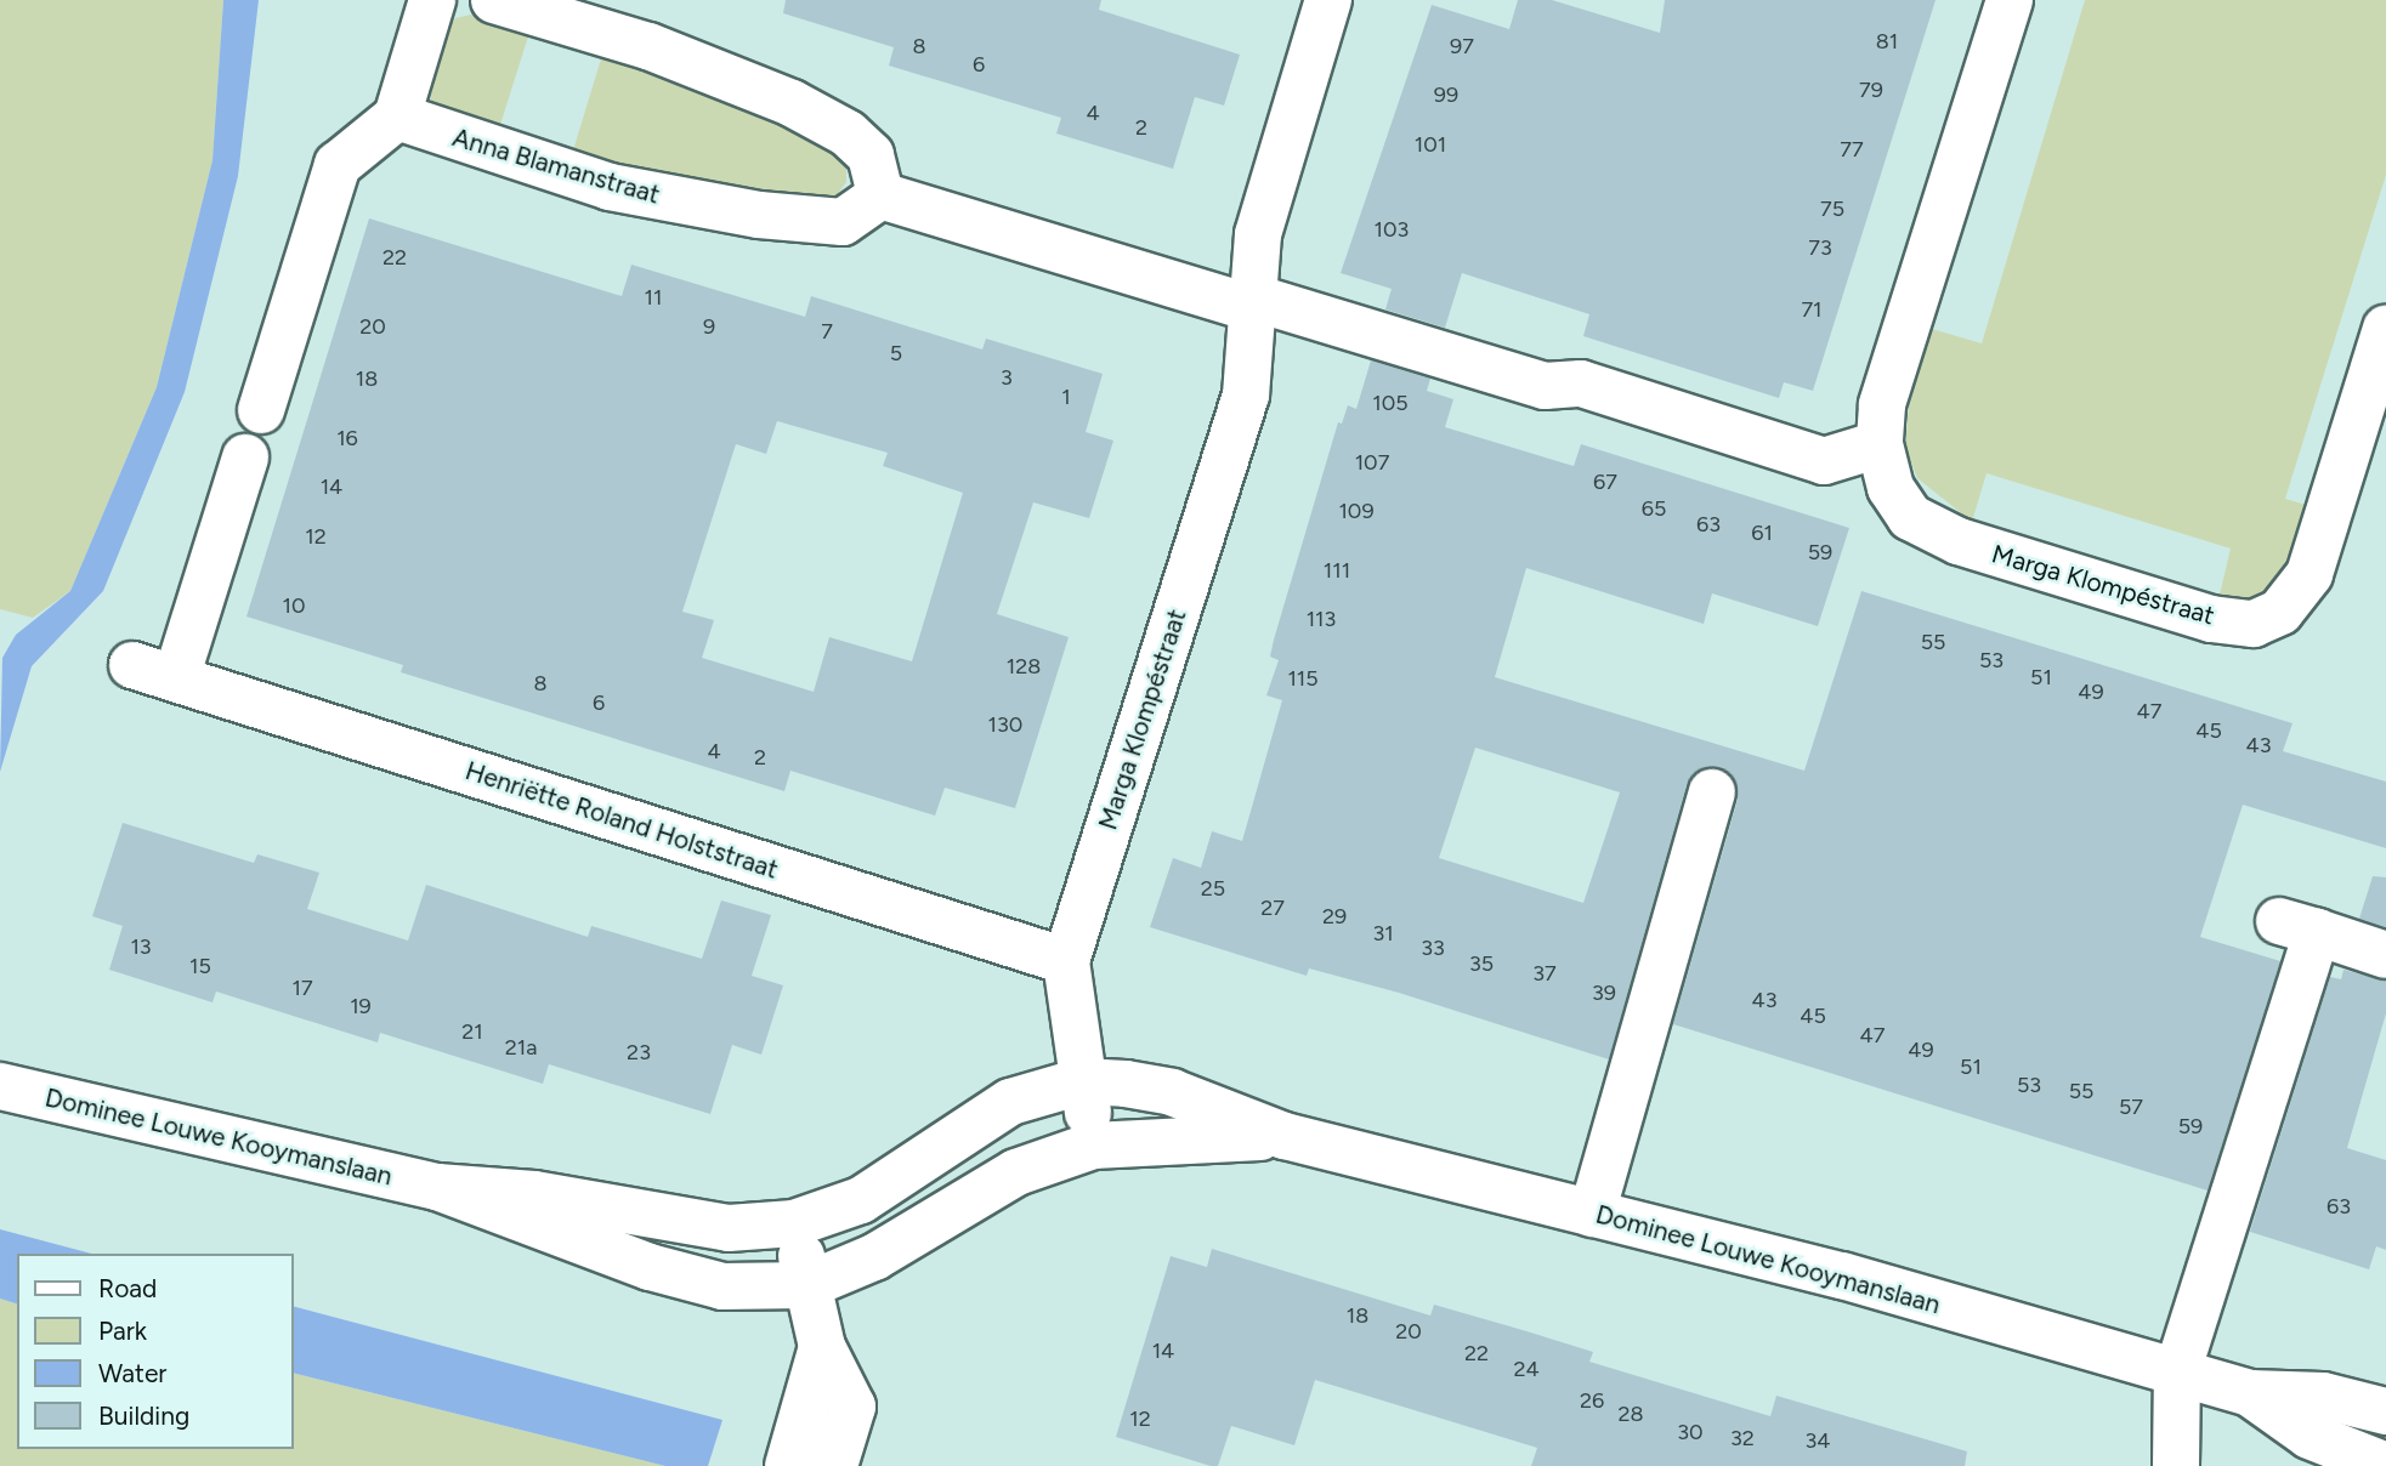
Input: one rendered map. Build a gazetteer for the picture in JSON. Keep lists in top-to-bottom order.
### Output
{
  "streets": {
    "street": [
      "Anna Blamanstraat",
      "Marga Klompéstraat",
      "Henriëtte Roland Holststraat",
      "Dominee Louwe Kooymanslaan"
    ]
  },
  "crossings": [
    ["Marga Klompéstraat", "Henriëtte Roland Holststraat"],
    ["Marga Klompéstraat", "Dominee Louwe Kooymanslaan"]
  ],
  "house_numbers": [
    "81",
    "8",
    "97",
    "6",
    "79",
    "99",
    "4",
    "2",
    "101",
    "77",
    "75",
    "103",
    "73",
    "22",
    "11",
    "71",
    "20",
    "9",
    "7",
    "5",
    "3",
    "18",
    "1",
    "105",
    "16",
    "107",
    "67",
    "14",
    "65",
    "109",
    "63",
    "61",
    "12",
    "59",
    "111",
    "10",
    "113",
    "55",
    "53",
    "128",
    "51",
    "115",
    "8",
    "49",
    "6",
    "47",
    "130",
    "45",
    "43",
    "4",
    "2",
    "25",
    "27",
    "29",
    "31",
    "13",
    "33",
    "35",
    "15",
    "37",
    "17",
    "39",
    "43",
    "19",
    "45",
    "21",
    "47",
    "21a",
    "49",
    "23",
    "51",
    "53",
    "55",
    "57",
    "59",
    "63",
    "18",
    "20",
    "14",
    "22",
    "24",
    "26",
    "28",
    "12",
    "30",
    "32",
    "34"
  ],
  "legend": [
    "Road",
    "Park",
    "Water",
    "Building"
  ]
}
